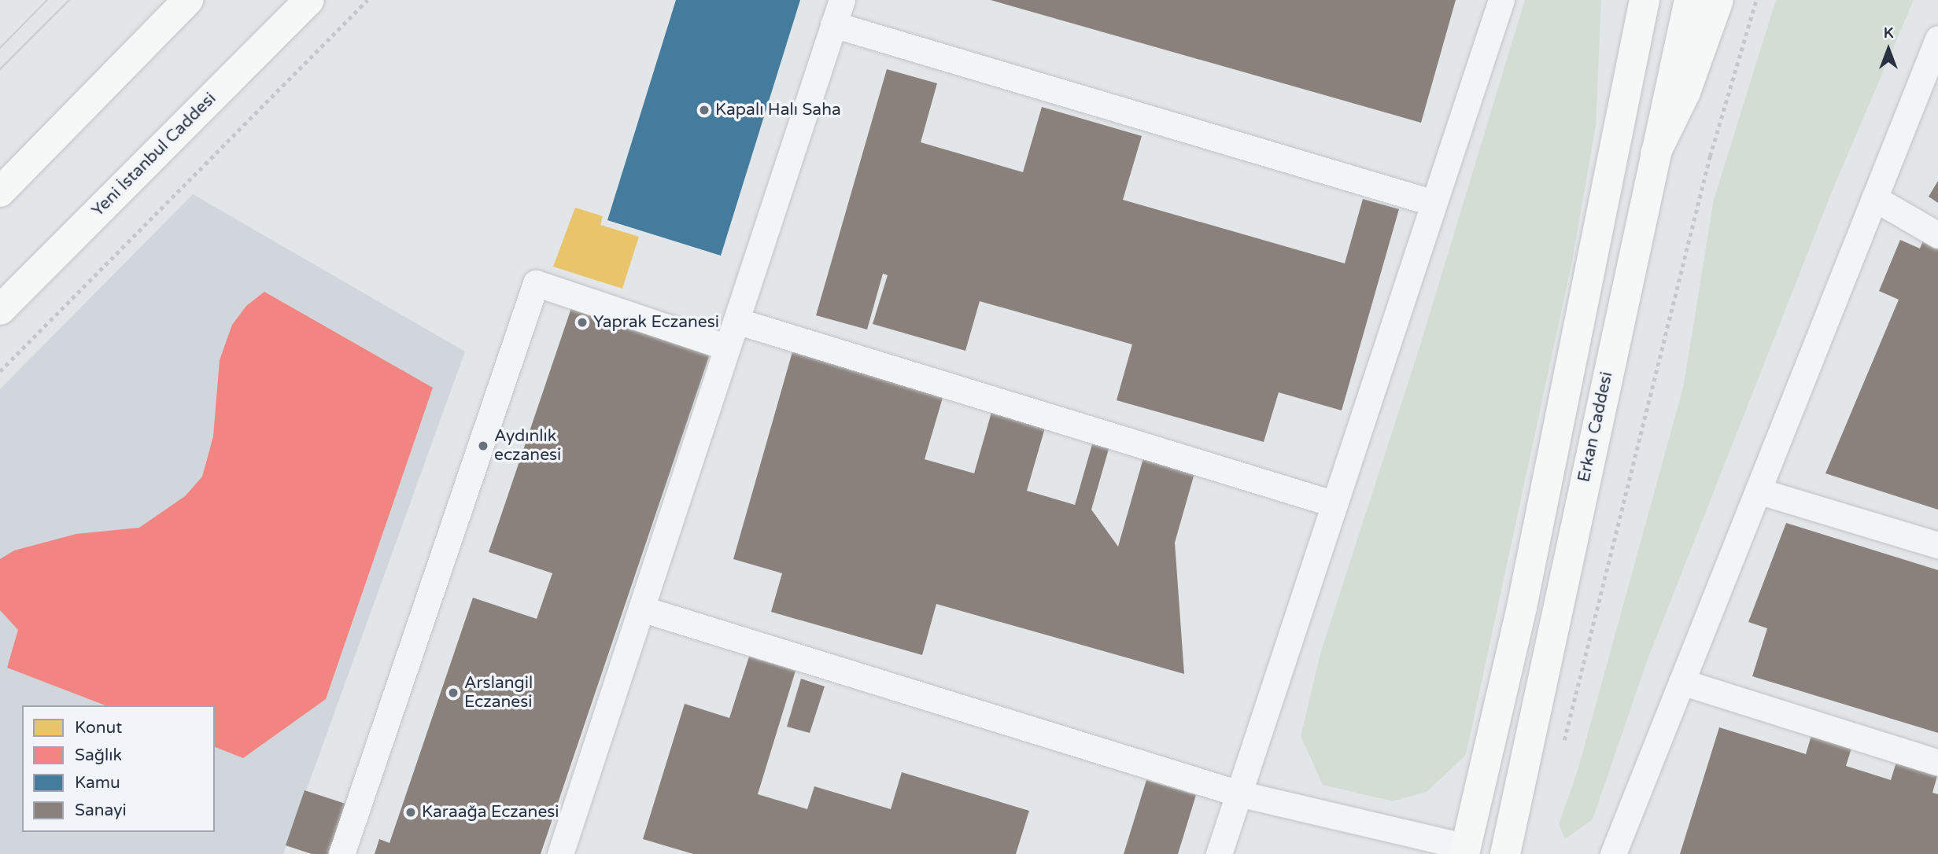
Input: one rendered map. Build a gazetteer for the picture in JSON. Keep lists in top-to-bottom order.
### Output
{
  "streets": {
    "main road": ["Yeni İstanbul Caddesi", "Erkan Caddesi"]
  },
  "places": [
    "Kapalı Halı Saha",
    "Yaprak Eczanesi",
    "Aydınlık eczanesi",
    "Arslangil Eczanesi",
    "Karaağa Eczanesi"
  ],
  "legend": [
    "Konut",
    "Sağlık",
    "Kamu",
    "Sanayi"
  ],
  "north": "top"
}
